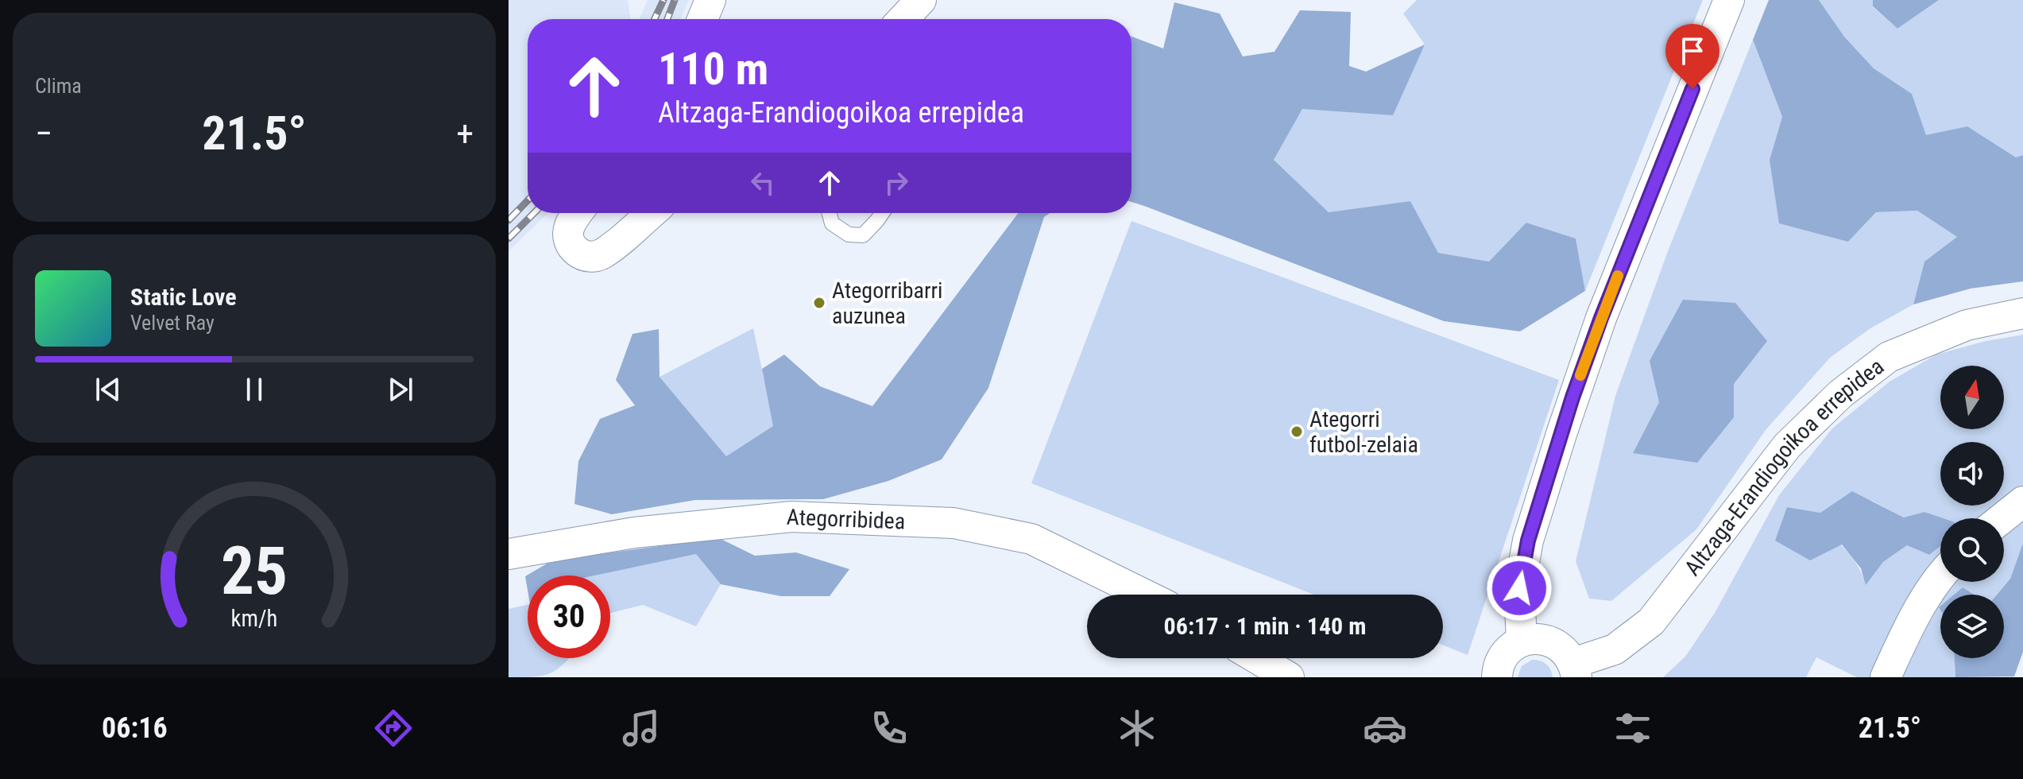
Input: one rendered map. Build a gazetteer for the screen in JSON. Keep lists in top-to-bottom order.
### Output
{
  "streets": {
    "street": ["Altzaga-Erandiogoikoa errepidea", "Ategorribidea"]
  },
  "places": ["Ategorribarri auzunea", "Ategorri futbol-zelaia"],
  "north": "top",
  "page": {
    "tile": "Clima",
    "turn": ["110 m", "Altzaga-Erandiogoikoa errepidea"],
    "heat": ["−", "21.5°", "+"],
    "song": ["Static Love", "Velvet Ray"],
    "limit": "30",
    "trip": "06:17 · 1 min · 140 m",
    "tabs": ["06:16", "21.5°"],
    "gauge": ["25", "km/h"]
  }
}
